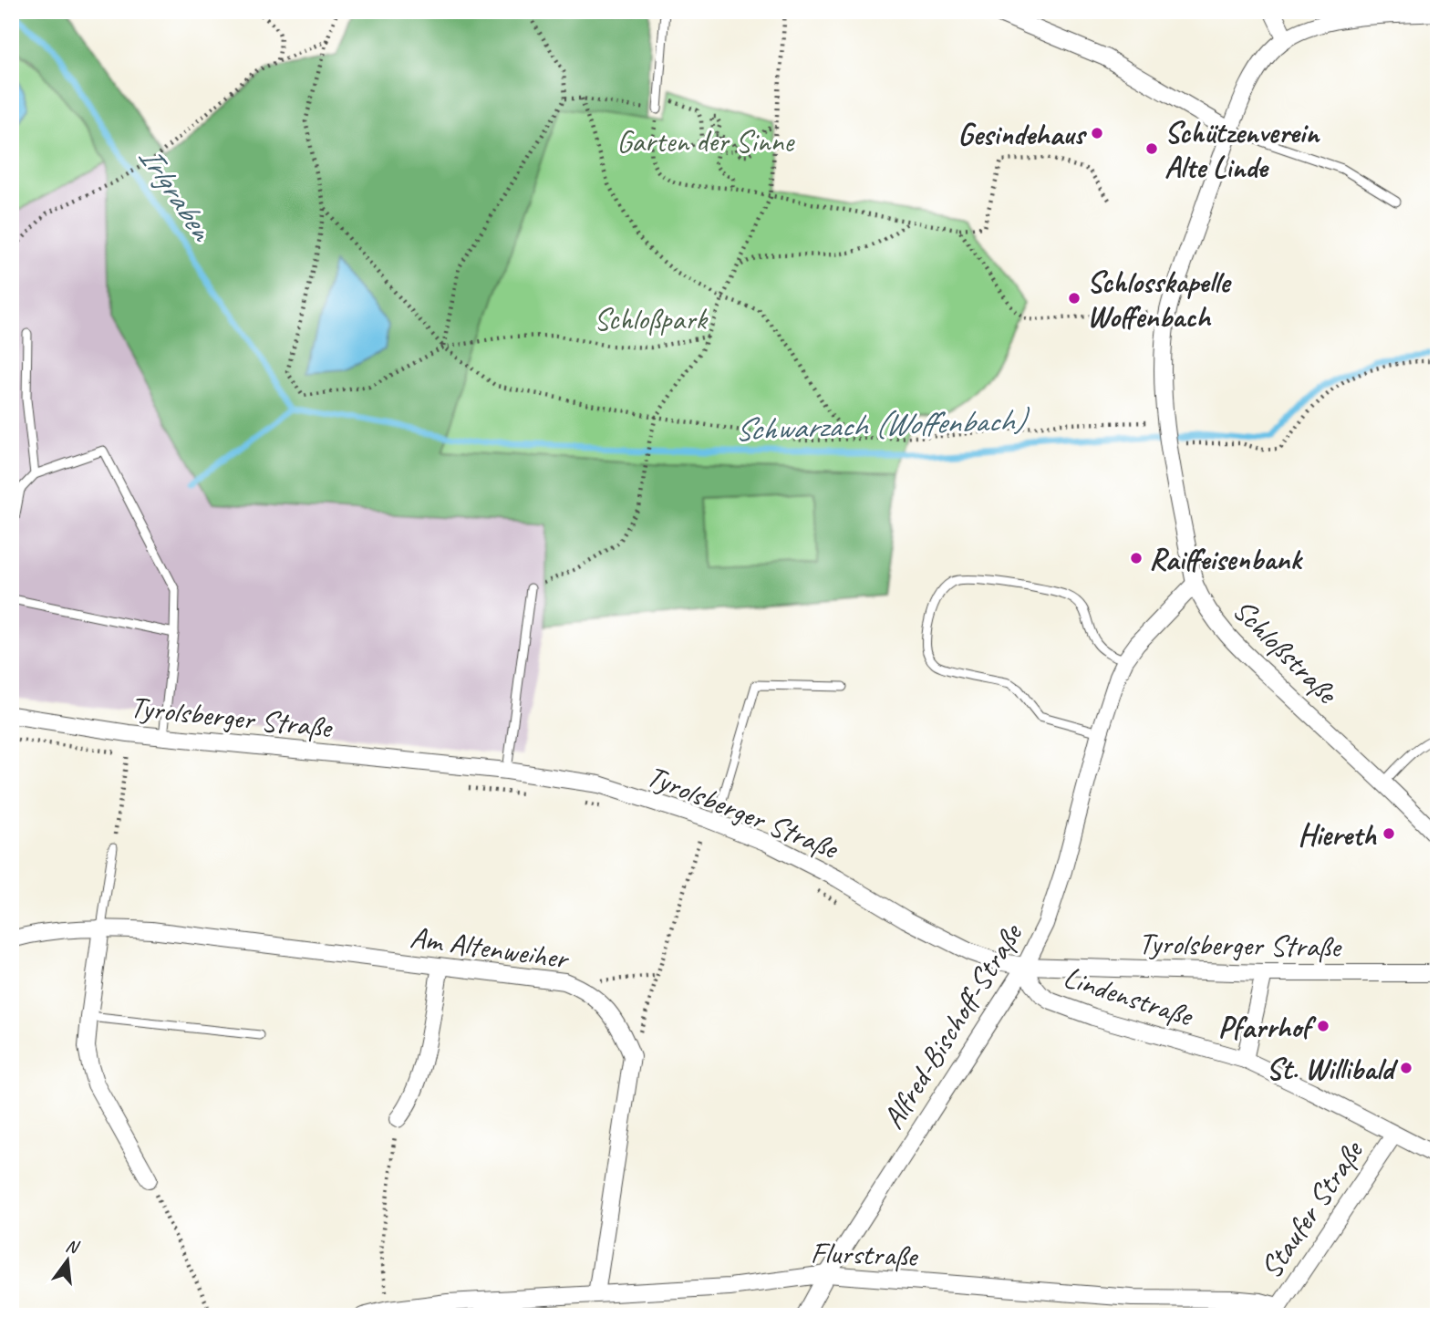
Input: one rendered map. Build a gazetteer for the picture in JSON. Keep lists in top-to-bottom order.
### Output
{
  "streets": {
    "street": [
      "Schloßstraße",
      "Tyrolsberger Straße",
      "Am Altenweiher",
      "Lindenstraße",
      "Alfred-Bischoff-Straße",
      "Staufer Straße",
      "Flurstraße"
    ]
  },
  "crossings": [
    ["Schloßstraße", "Alfred-Bischoff-Straße"],
    ["Tyrolsberger Straße", "Lindenstraße"],
    ["Tyrolsberger Straße", "Alfred-Bischoff-Straße"],
    ["Lindenstraße", "Alfred-Bischoff-Straße"],
    ["Lindenstraße", "Staufer Straße"],
    ["Alfred-Bischoff-Straße", "Flurstraße"],
    ["Staufer Straße", "Flurstraße"]
  ],
  "water": ["Irlgraben", "Schwarzach (Woffenbach)"],
  "parks": ["Garten der Sinne", "Schloßpark"],
  "places": [
    "Gesindehaus",
    "Schützenverein Alte Linde",
    "Schlosskapelle Woffenbach",
    "Raiffeisenbank",
    "Hiereth",
    "Pfarrhof",
    "St. Willibald"
  ],
  "north": "top"
}
